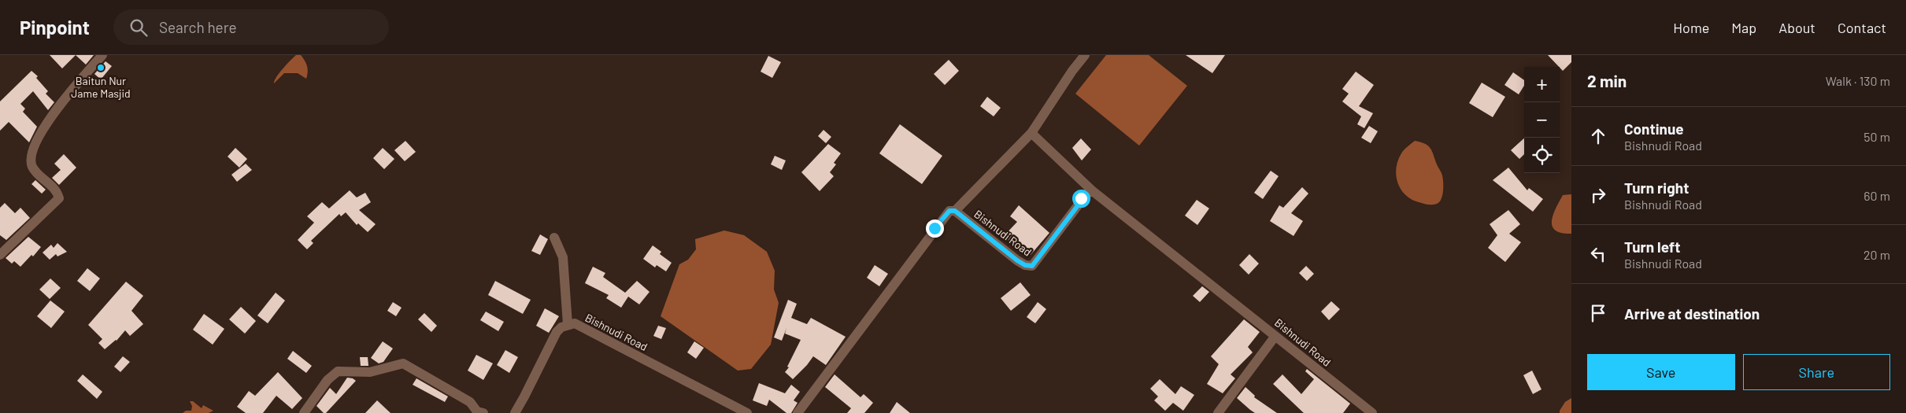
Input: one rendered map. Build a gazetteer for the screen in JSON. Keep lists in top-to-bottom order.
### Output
{
  "streets": {
    "street": ["Bishnudi Road"]
  },
  "places": ["Baitun Nur Jame Masjid"],
  "page": {
    "header": "Pinpoint",
    "search": "Search here",
    "nav": [
      "Home",
      "Map",
      "About",
      "Contact"
    ],
    "heading": ["2 min", "Walk · 130 m"],
    "map_buttons": ["+", "−"],
    "list": [
      ["Continue", "Bishnudi Road", "50 m"],
      ["Turn right", "Bishnudi Road", "60 m"],
      ["Turn left", "Bishnudi Road", "20 m"],
      "Arrive at destination"
    ],
    "buttons": ["Save", "Share"]
  }
}
